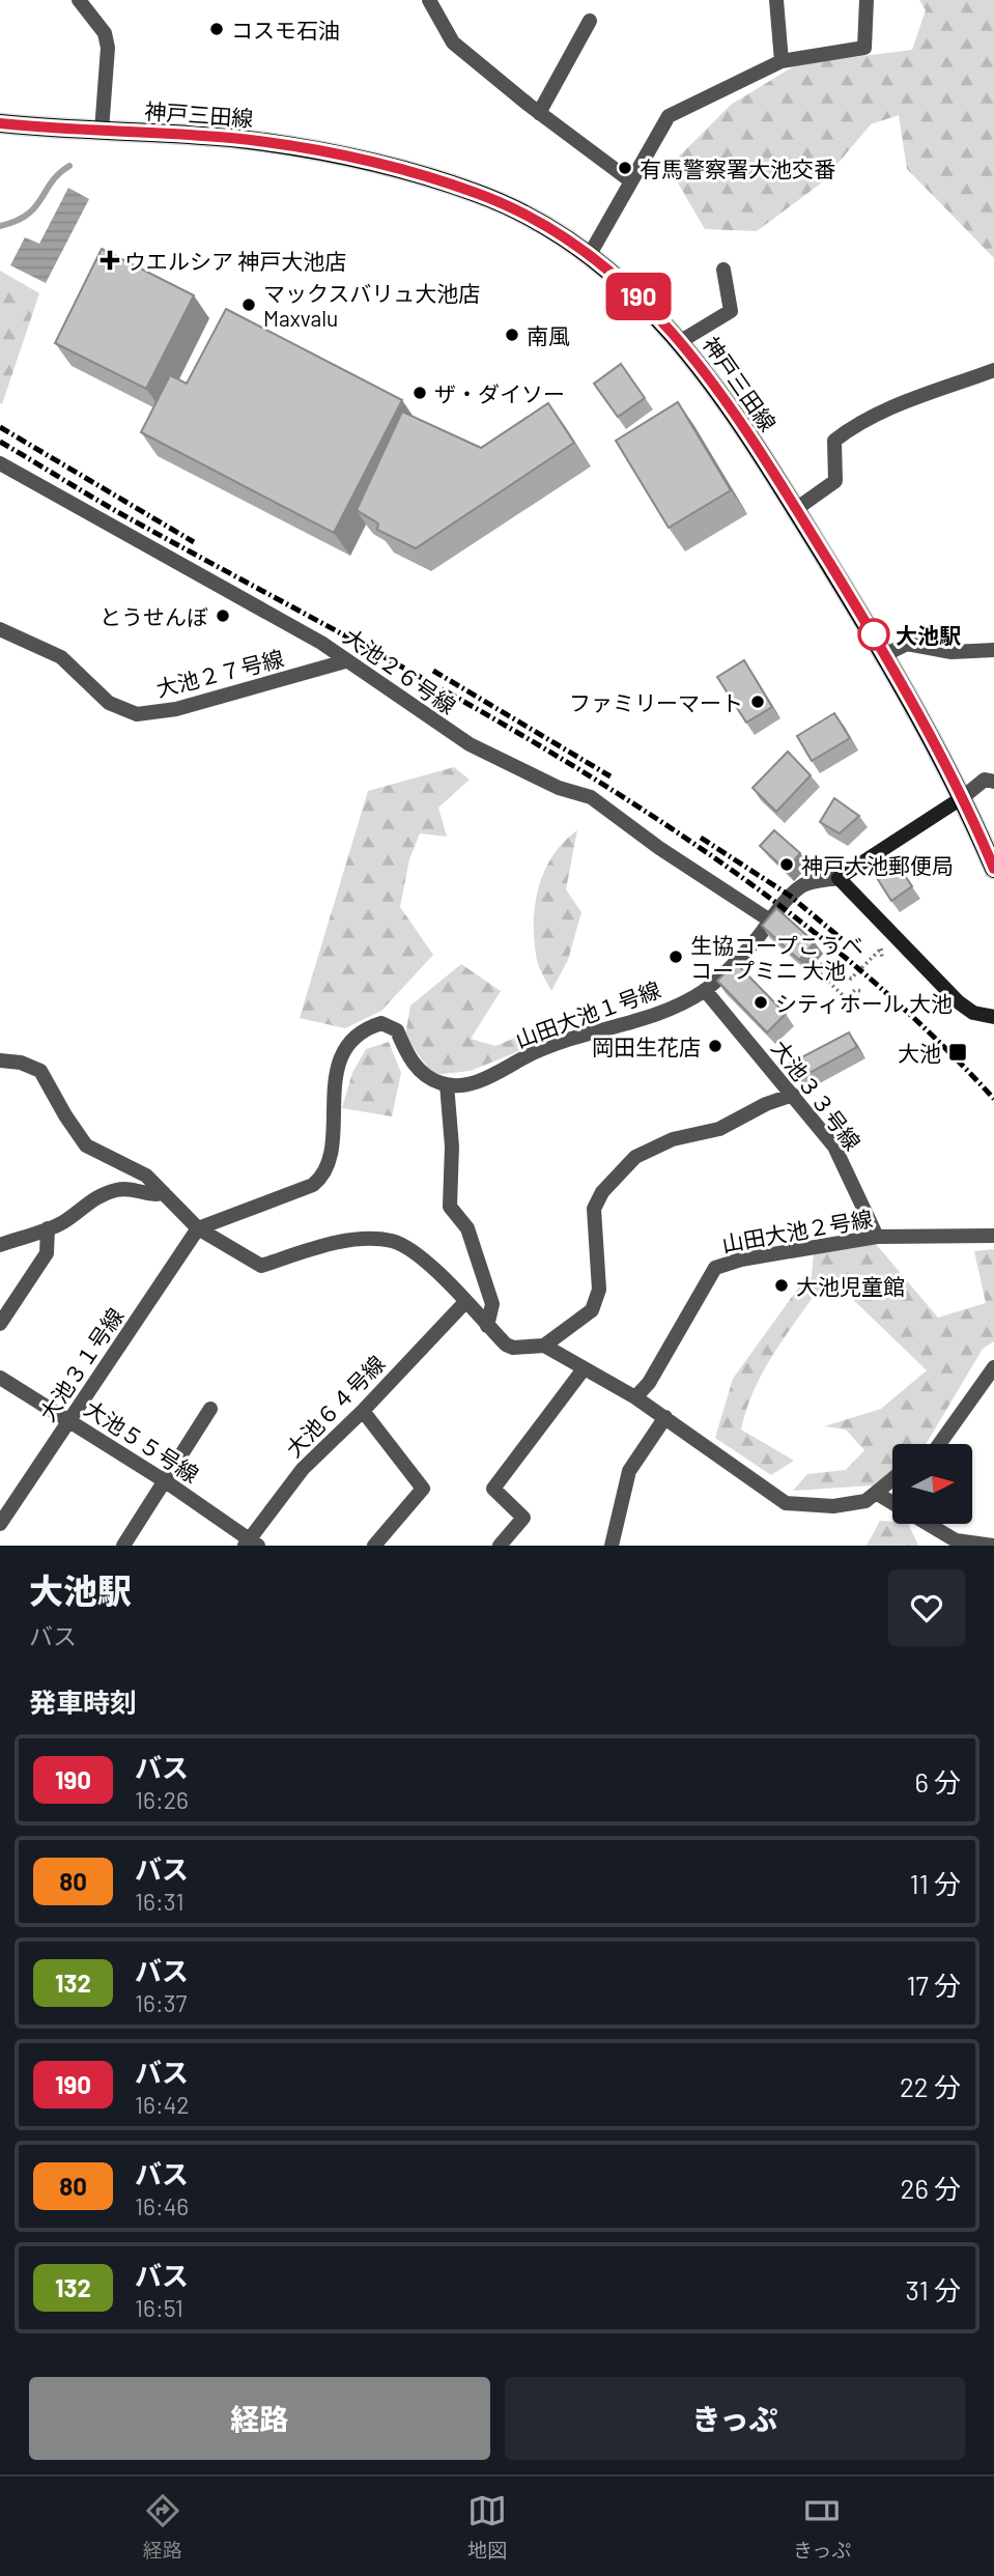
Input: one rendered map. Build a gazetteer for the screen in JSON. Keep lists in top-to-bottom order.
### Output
{
  "streets": {
    "main road": ["神戸三田線"],
    "street": [
      "大池２６号線",
      "大池２７号線",
      "山田大池１号線",
      "大池３３号線",
      "山田大池２号線",
      "大池３１号線",
      "大池６４号線",
      "大池５５号線"
    ]
  },
  "crossings": [
    ["神戸三田線", "山田大池１号線"],
    ["大池２６号線", "大池２７号線"],
    ["大池２６号線", "山田大池１号線"],
    ["山田大池１号線", "大池３３号線"],
    ["大池３３号線", "山田大池２号線"],
    ["大池３１号線", "大池５５号線"],
    ["大池６４号線", "大池５５号線"]
  ],
  "places": {
    "other": [
      "コスモ石油",
      "有馬警察署大池交番",
      "マックスバリュ大池店 Maxvalu",
      "南風",
      "ザ・ダイソー",
      "とうせんぼ",
      "大池駅",
      "ファミリーマート",
      "神戸大池郵便局",
      "生協コープこうべ コープミニ 大池",
      "シティホール 大池",
      "岡田生花店",
      "大池児童館"
    ],
    "health": ["ウエルシア 神戸大池店"],
    "transit": ["大池"]
  },
  "lines": ["bus line 190"],
  "north": "right",
  "page": {
    "on_map": "190",
    "heading": [
      ["大池駅", "バス"],
      "発車時刻"
    ],
    "list": [
      {
        "mark": "190",
        "name": "バス",
        "note": "16:26",
        "value": "6 分"
      },
      {
        "mark": "80",
        "name": "バス",
        "note": "16:31",
        "value": "11 分"
      },
      {
        "mark": "132",
        "name": "バス",
        "note": "16:37",
        "value": "17 分"
      },
      {
        "mark": "190",
        "name": "バス",
        "note": "16:42",
        "value": "22 分"
      },
      {
        "mark": "80",
        "name": "バス",
        "note": "16:46",
        "value": "26 分"
      },
      {
        "mark": "132",
        "name": "バス",
        "note": "16:51",
        "value": "31 分"
      }
    ],
    "buttons": ["経路", "きっぷ"],
    "tabs": ["経路", "地図", "きっぷ"]
  }
}
